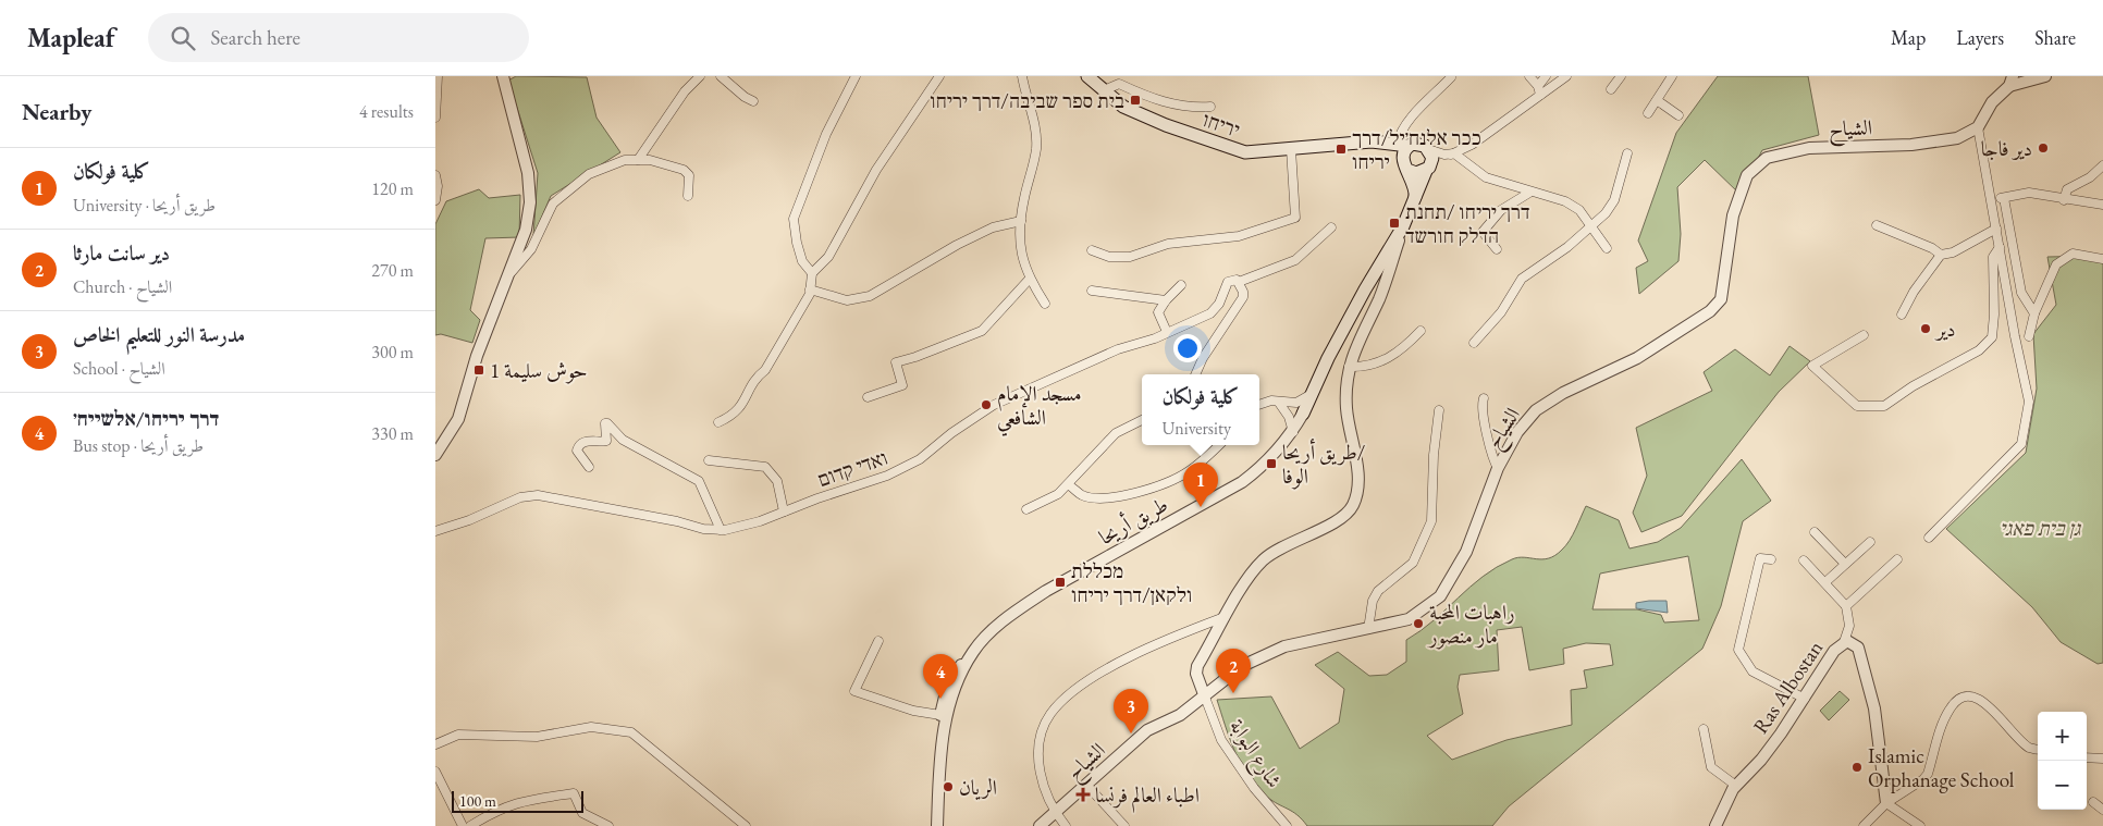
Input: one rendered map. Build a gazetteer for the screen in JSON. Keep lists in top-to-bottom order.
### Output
{
  "streets": {
    "main road": ["יריחו", "طريق أريحا"],
    "street": [
      "الشياح",
      "ואדי קדום",
      "Ras Albostan",
      "شارع البوابة"
    ]
  },
  "crossings": [
    ["الشياح", "شارع البوابة"]
  ],
  "parks": ["גן בית פאגי"],
  "places": {
    "transit": [
      "בית ספר שביבה/דרך יריחו",
      "ככר אלנח׳יל/דרך יריחו",
      "דרך יריחו /תחנת הדלק חורשד",
      "حوش سليمة 1",
      "طريق أريحا/ الوفا",
      "מכללת ולקאן/דרך יריחו"
    ],
    "other": [
      "دير فاجا",
      "دير",
      "مسجد الإمام الشافعي",
      "راهبات المحبة مار منصور",
      "Islamic Orphanage School",
      "الريان"
    ],
    "health": ["اطباء العالم فرنسا"]
  },
  "scale_bar": "100 m",
  "page": {
    "header": "Mapleaf",
    "search": "Search here",
    "nav": ["Map", "Layers", "Share"],
    "heading": ["Nearby", "4 results"],
    "list": [
      {
        "mark": "1",
        "name": "كلية فولكان",
        "note": "University · طريق أريحا",
        "value": "120 m"
      },
      {
        "mark": "2",
        "name": "دير سانت مارثا",
        "note": "Church · الشياح",
        "value": "270 m"
      },
      {
        "mark": "3",
        "name": "مدرسة النور للتعليم الخاص",
        "note": "School · الشياح",
        "value": "300 m"
      },
      {
        "mark": "4",
        "name": "דרך יריחו/אלשייח׳",
        "note": "Bus stop · طريق أريحا",
        "value": "330 m"
      }
    ],
    "popup": ["كلية فولكان", "University"],
    "pins": [
      "1",
      "2",
      "4",
      "3"
    ],
    "map_buttons": ["+", "−"],
    "scale": "100 m"
  }
}
